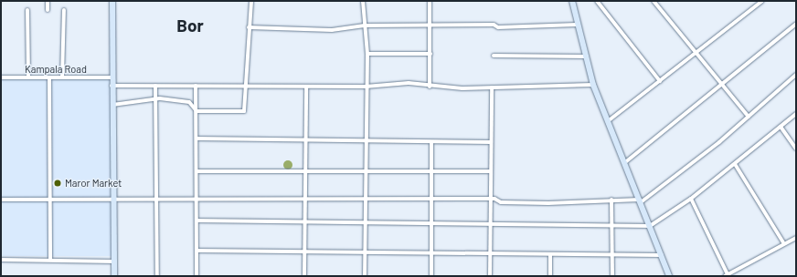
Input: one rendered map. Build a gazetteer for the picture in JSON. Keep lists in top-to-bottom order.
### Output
{
  "streets": {
    "street": ["Kampala Road"]
  },
  "districts": ["Bor"],
  "places": ["Maror Market"]
}
